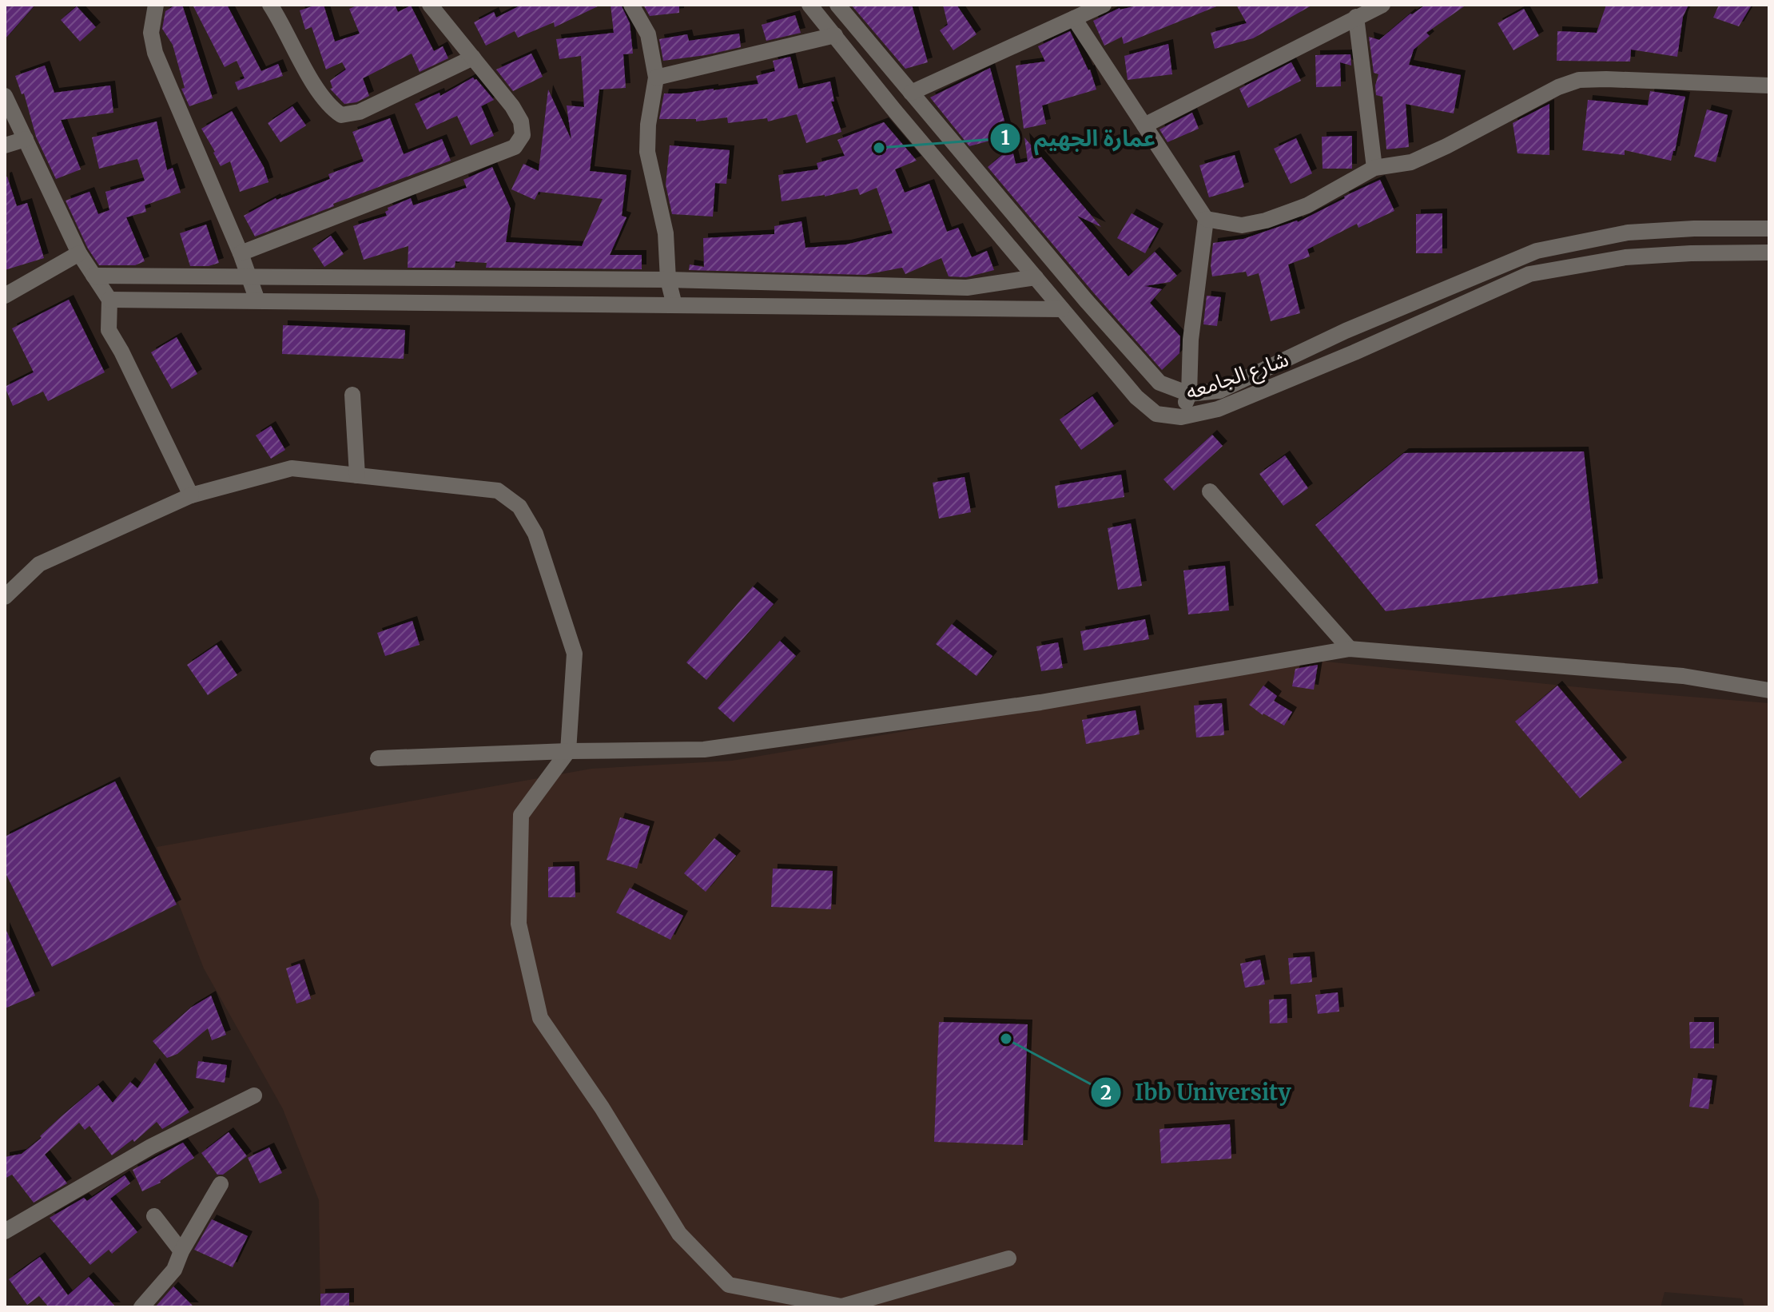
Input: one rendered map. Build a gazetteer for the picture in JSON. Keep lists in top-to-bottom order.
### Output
{
  "streets": {
    "street": ["شارع الجامعه"]
  },
  "places": ["عمارة الجهيم", "Ibb University"]
}
